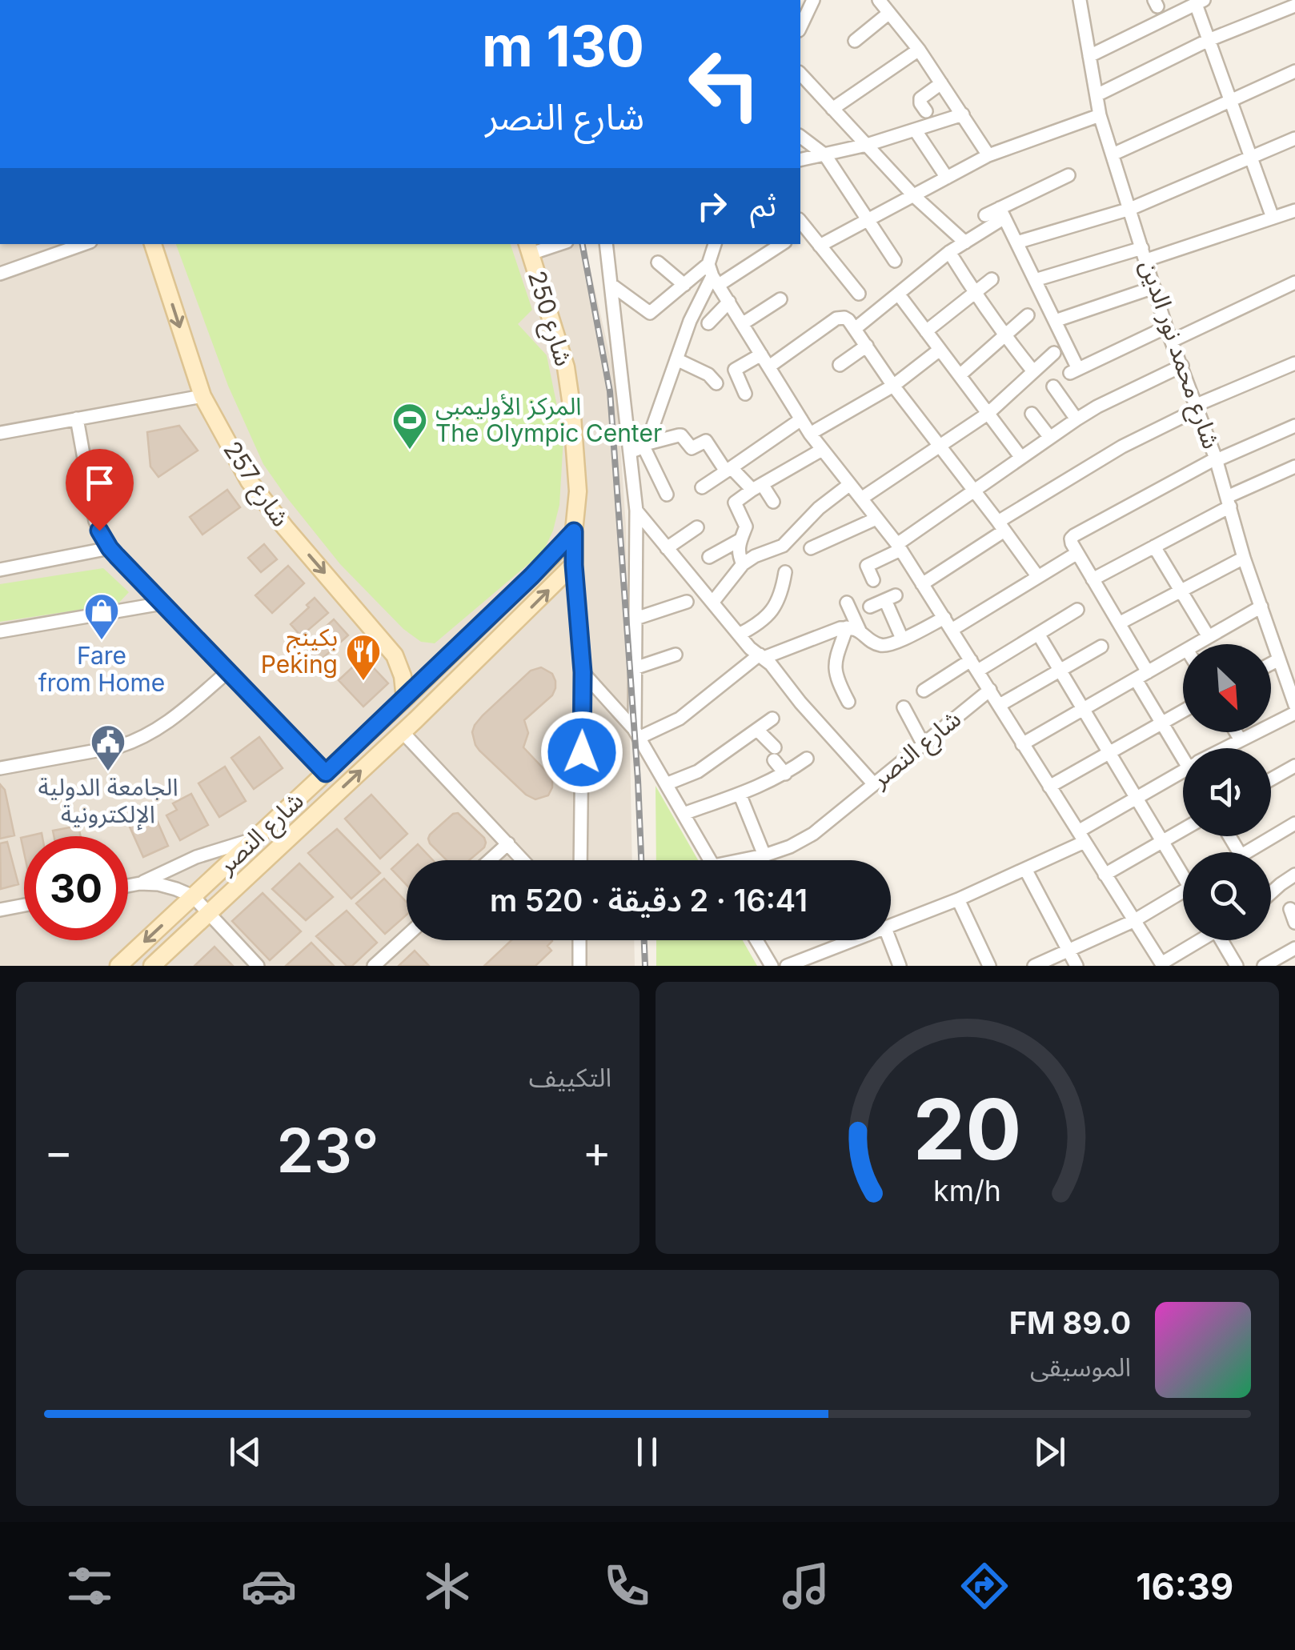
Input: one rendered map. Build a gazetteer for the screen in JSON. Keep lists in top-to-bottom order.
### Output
{
  "streets": {
    "street": [
      "شارع 250",
      "شارع محمد نور الدين",
      "شارع 257",
      "شارع النصر"
    ]
  },
  "crossings": [
    ["شارع 250", "شارع النصر"],
    ["شارع 257", "شارع النصر"]
  ],
  "places": {
    "sports": ["المركز الأوليمبى The Olympic Center"],
    "shop": ["Fare from Home"],
    "restaurant": ["بكينج Peking"],
    "public building": ["الجامعة الدولية الإلكترونية"]
  },
  "north": "bottom right",
  "page": {
    "turn": ["130 m", "شارع النصر"],
    "then": "ثم",
    "limit": "30",
    "trip": "16:41 · 2 دقيقة · 520 m",
    "tile": "التكييف",
    "heat": ["−", "23°", "+"],
    "song": ["89.0 FM", "الموسيقى"],
    "tabs": "16:39",
    "gauge": ["20", "km/h"]
  }
}
